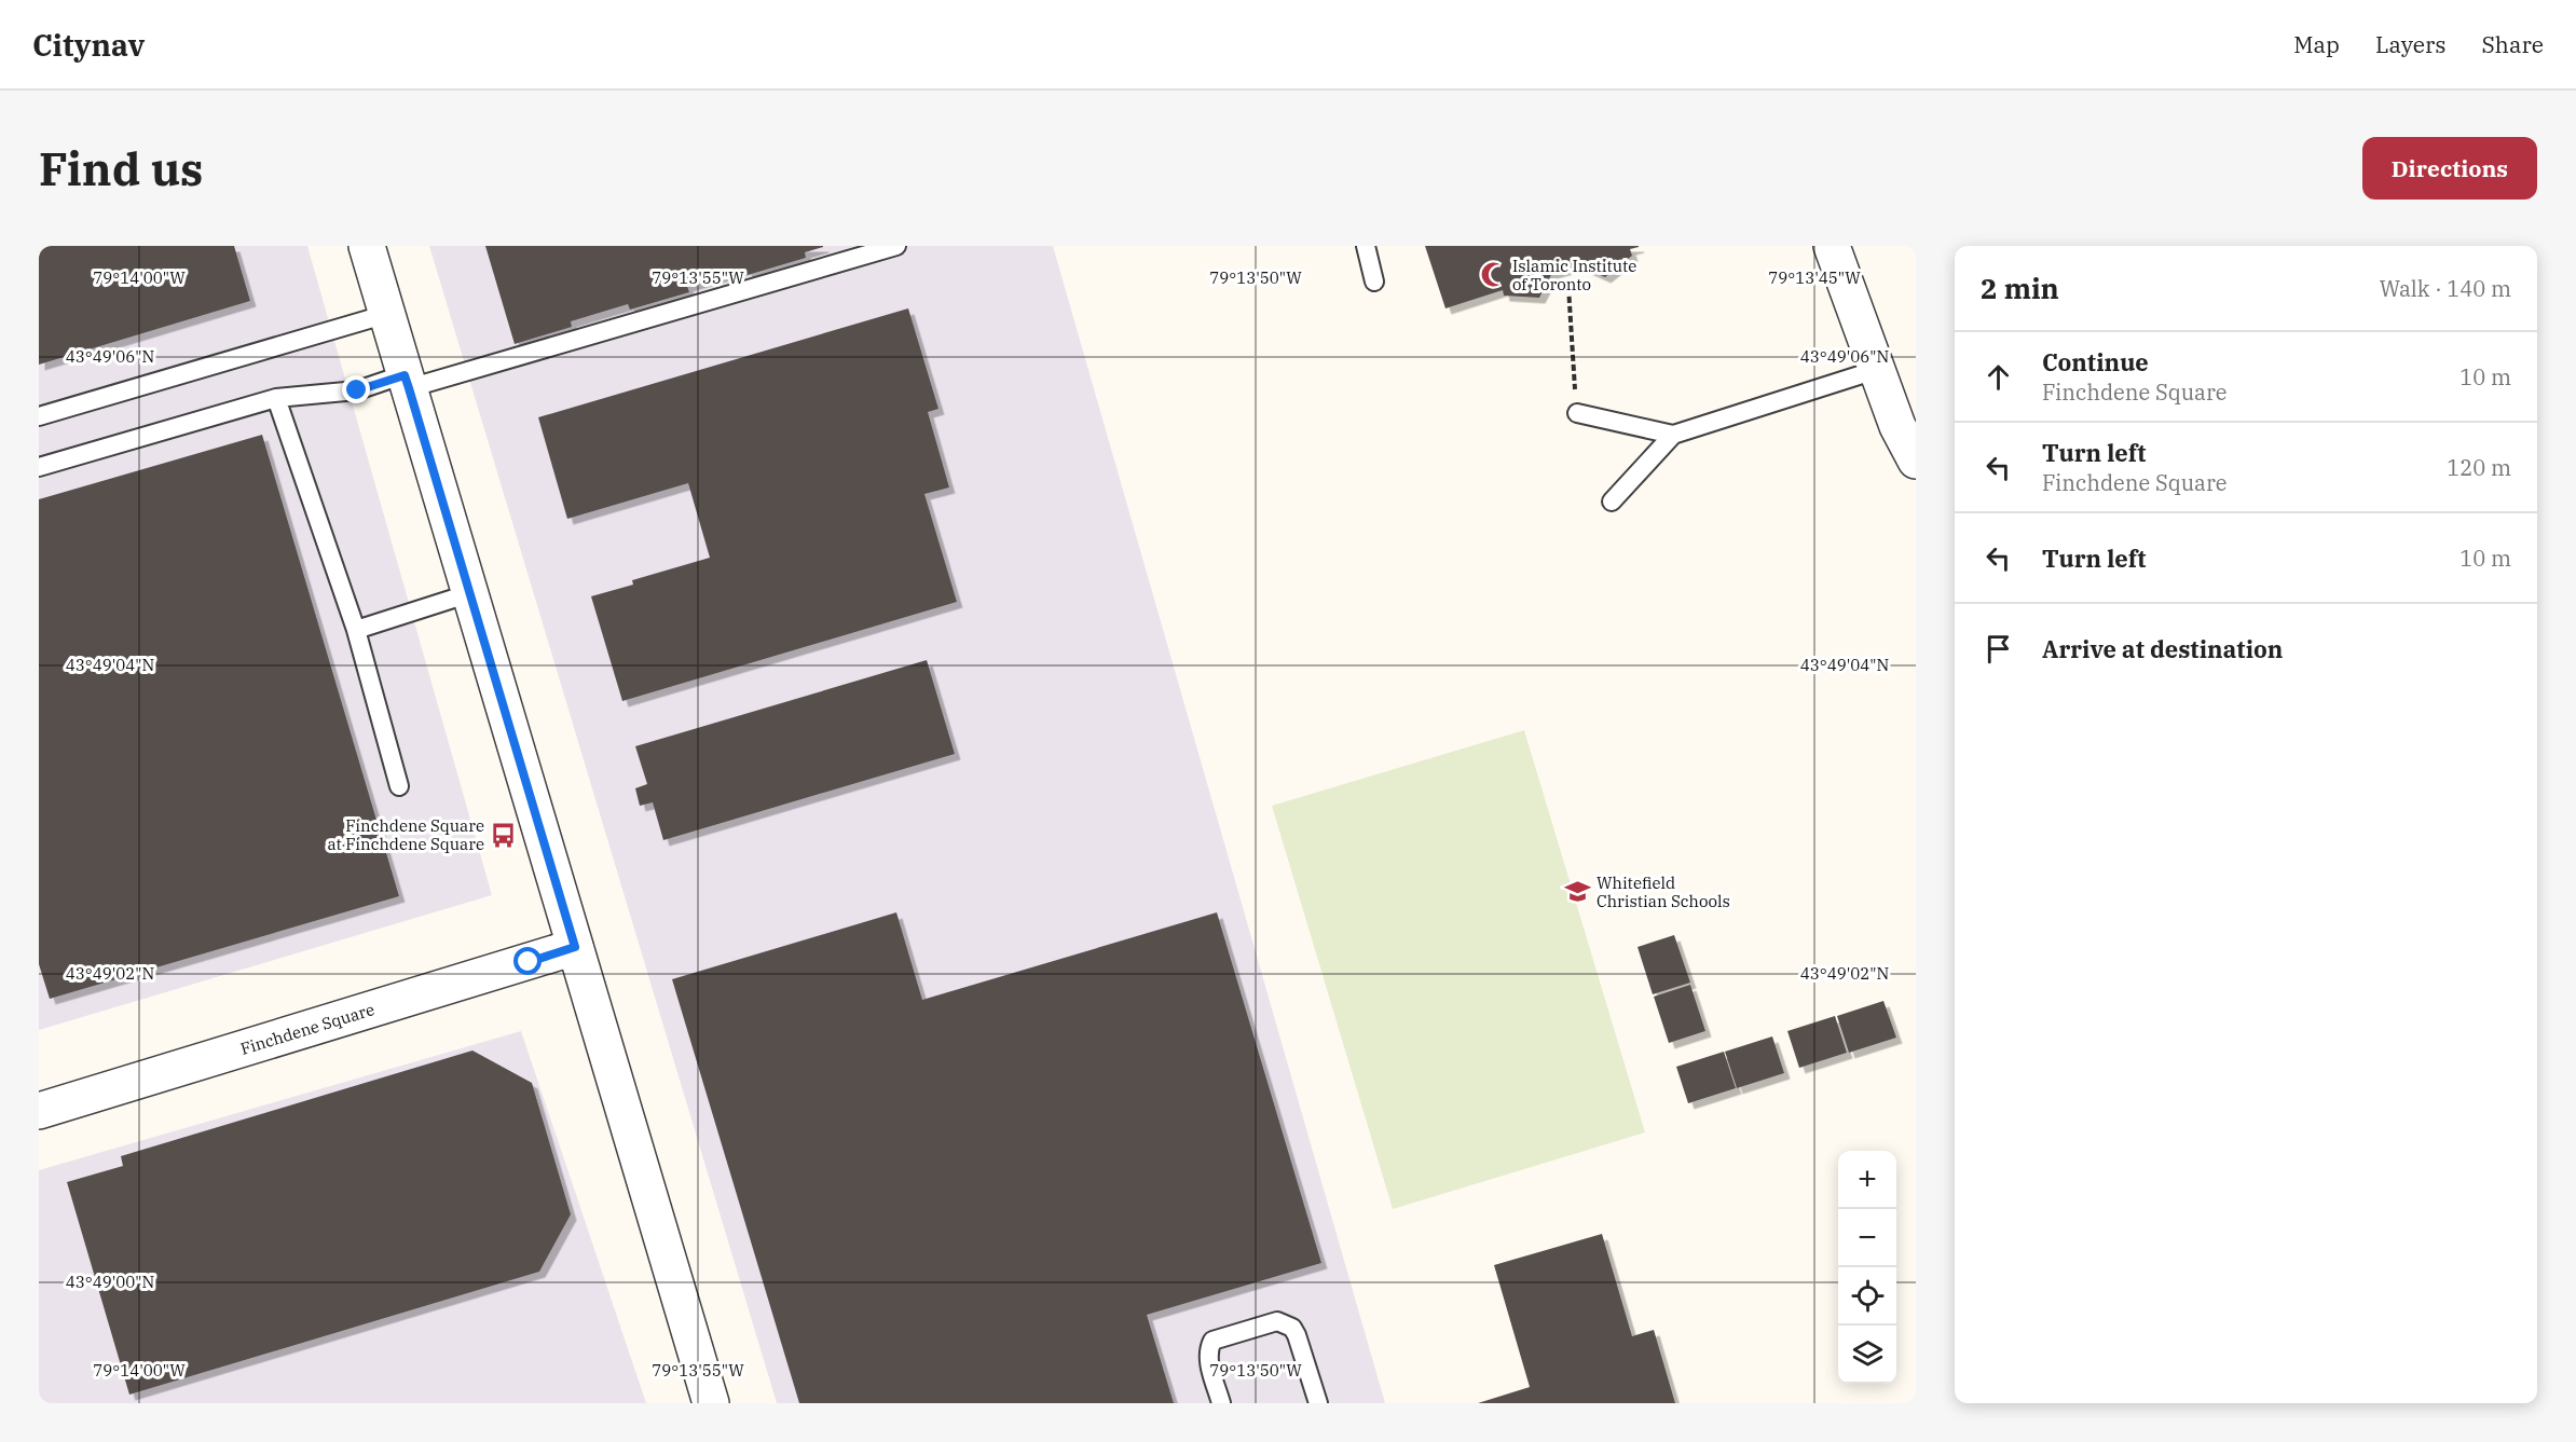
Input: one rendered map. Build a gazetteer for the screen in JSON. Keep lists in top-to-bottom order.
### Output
{
  "streets": {
    "street": ["Finchdene Square"]
  },
  "places": {
    "mosque": ["Islamic Institute of Toronto"],
    "bus stop": ["Finchdene Square at Finchdene Square"],
    "school or university": ["Whitefield Christian Schools"]
  },
  "page": {
    "header": "Citynav",
    "nav": ["Map", "Layers", "Share"],
    "buttons": "Directions",
    "title": "Find us",
    "heading": ["2 min", "Walk · 140 m"],
    "list": [
      ["Continue", "Finchdene Square", "10 m"],
      ["Turn left", "Finchdene Square", "120 m"],
      ["Turn left", "10 m"],
      "Arrive at destination"
    ],
    "map_buttons": ["+", "−"]
  },
  "coordinates": [
    "79°14'00\"W",
    "79°13'55\"W",
    "79°13'50\"W",
    "79°13'45\"W",
    "43°49'06\"N",
    "43°49'04\"N",
    "43°49'02\"N",
    "43°49'00\"N"
  ]
}
